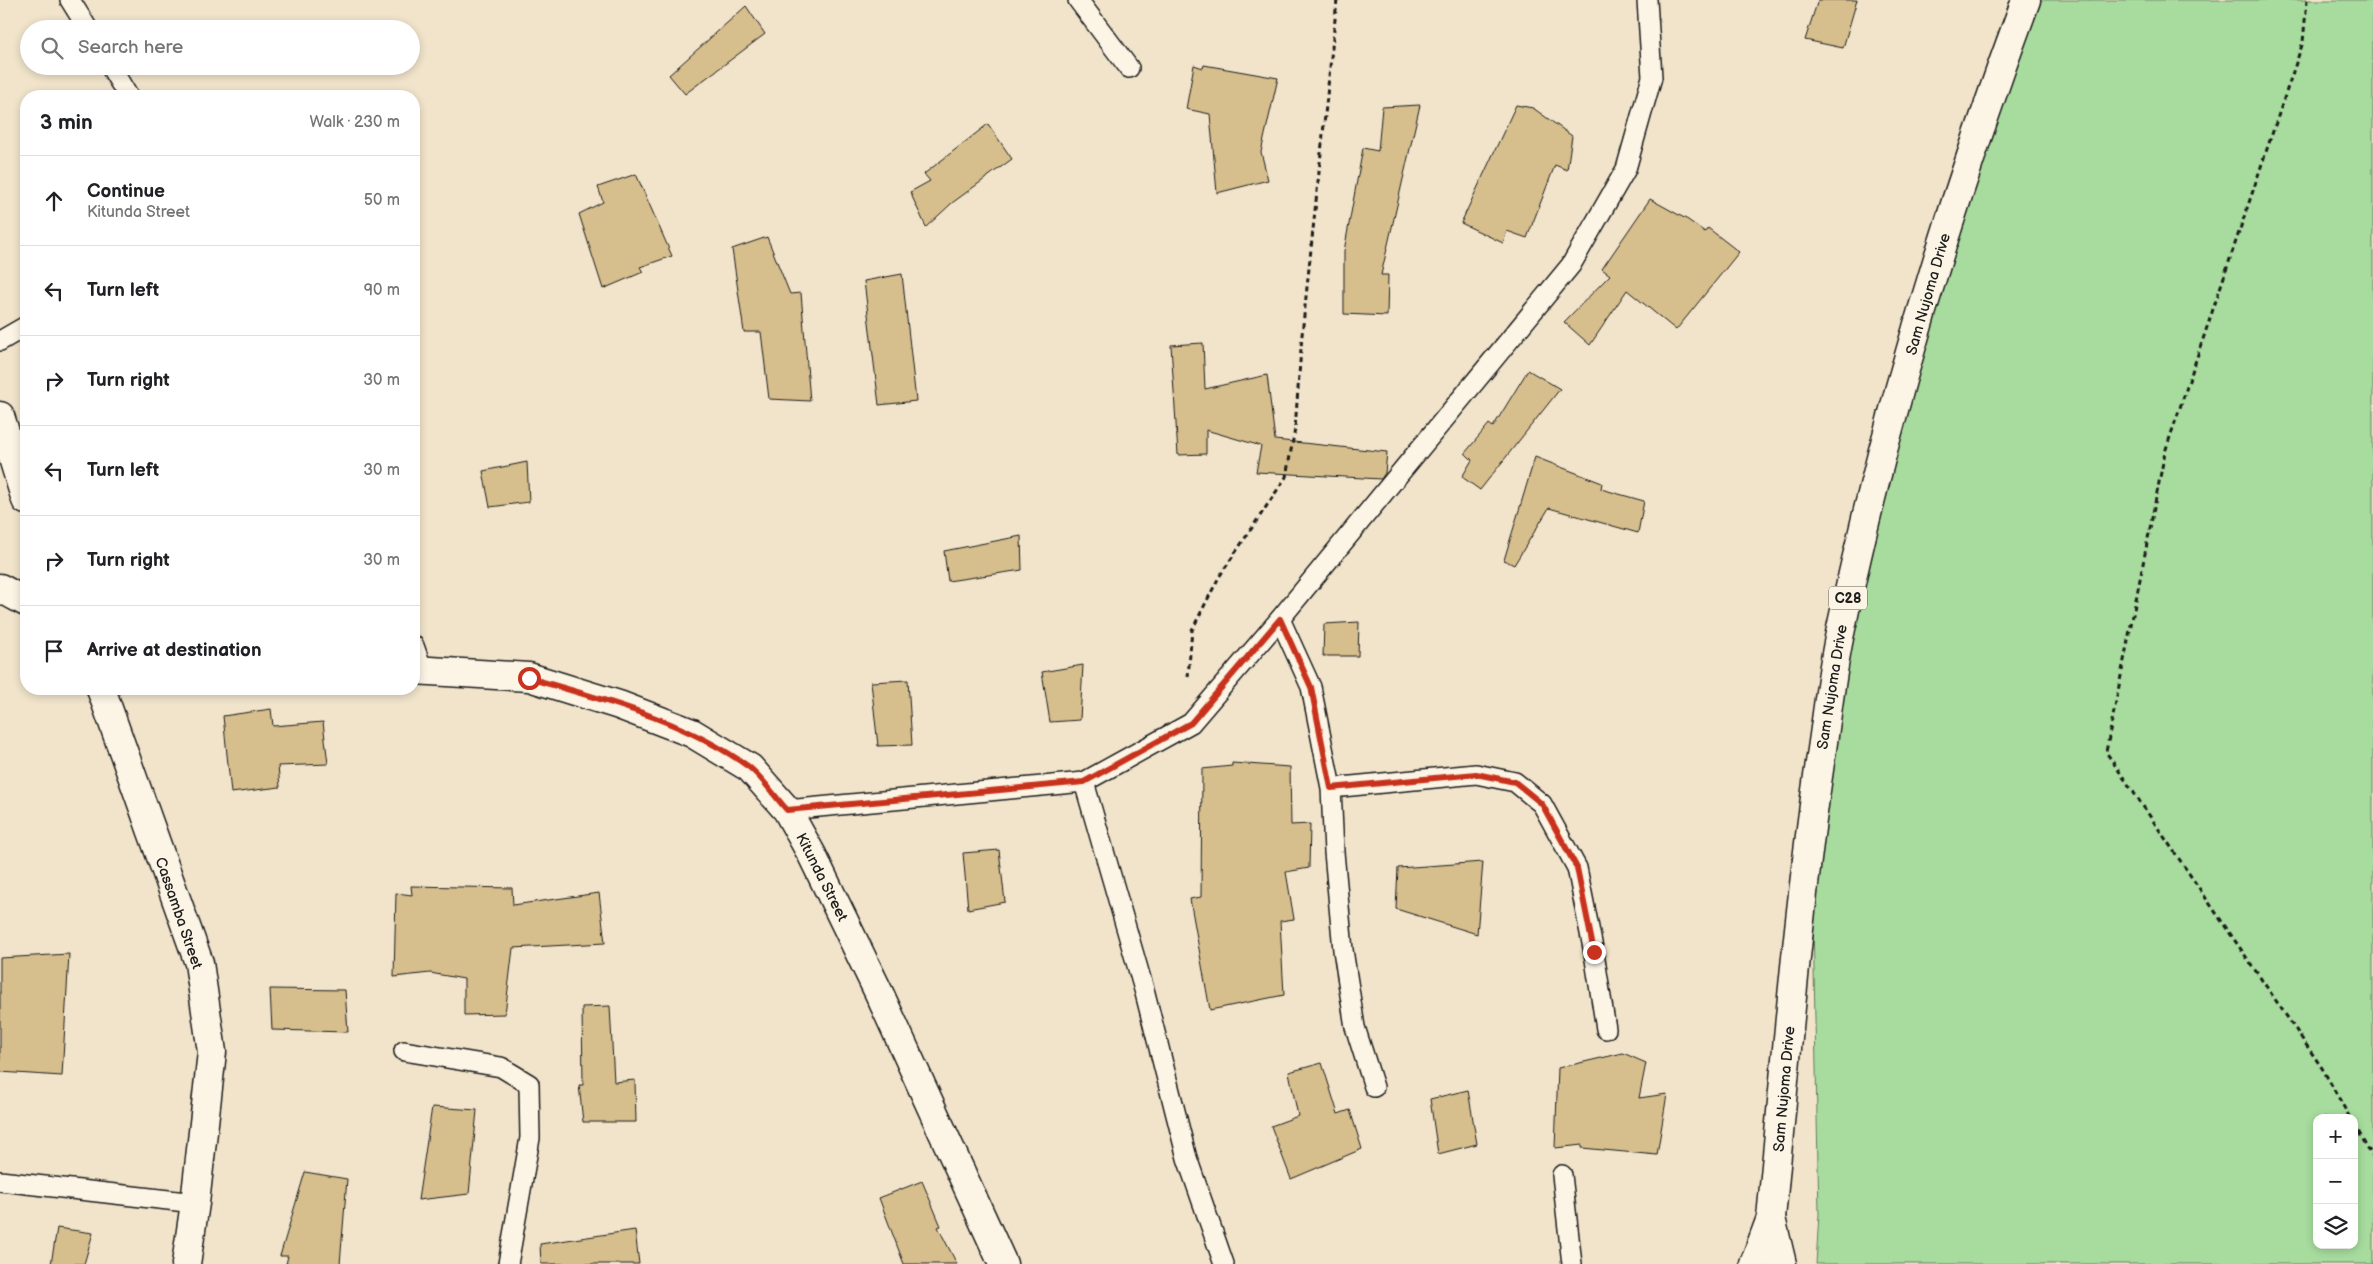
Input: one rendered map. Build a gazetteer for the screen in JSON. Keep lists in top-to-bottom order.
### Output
{
  "streets": {
    "street": [
      "Sam Nujoma Drive",
      "C28",
      "Kitunda Street",
      "Cassamba Street"
    ]
  },
  "page": {
    "search": "Search here",
    "heading": ["3 min", "Walk · 230 m"],
    "list": [
      ["Continue", "Kitunda Street", "50 m"],
      ["Turn left", "90 m"],
      ["Turn right", "30 m"],
      ["Turn left", "30 m"],
      ["Turn right", "30 m"],
      "Arrive at destination"
    ],
    "map_buttons": ["+", "−"]
  }
}
